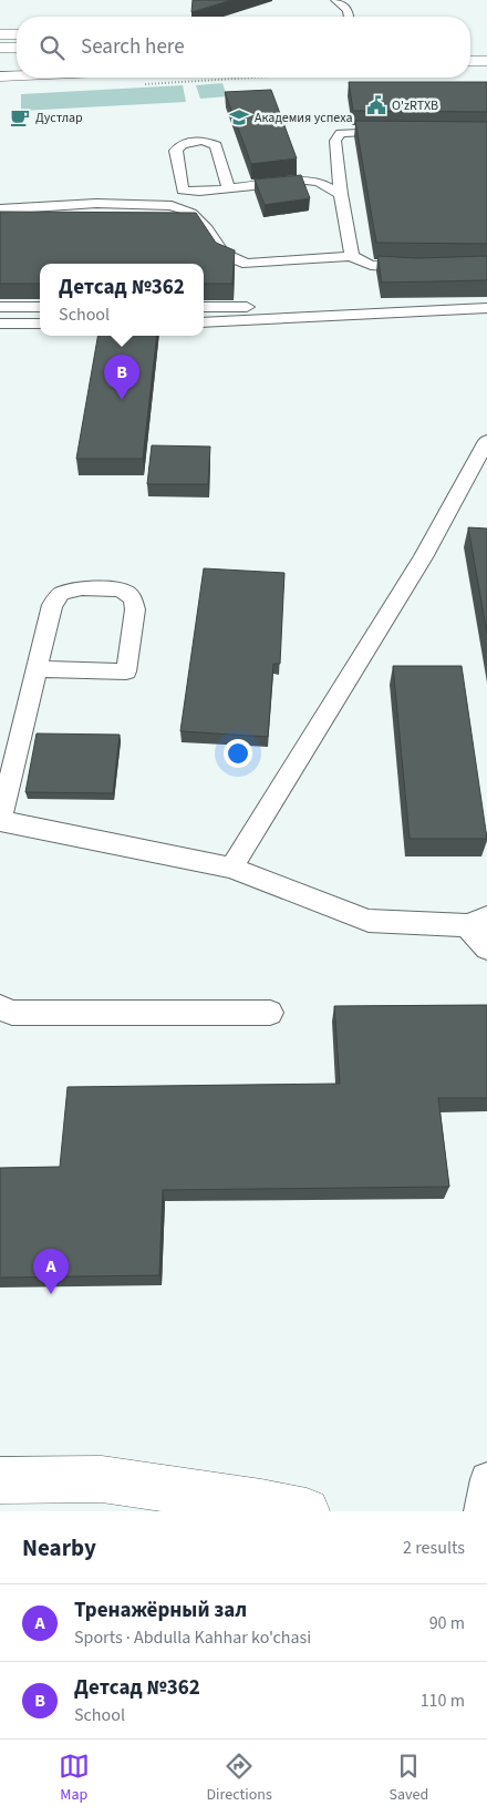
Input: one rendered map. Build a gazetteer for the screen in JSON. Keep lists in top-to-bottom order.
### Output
{
  "places": {
    "public building": ["O'zRTXB"],
    "cafe": ["Дустлар"],
    "school or university": ["Академия успеха"]
  },
  "page": {
    "search": "Search here",
    "popup": ["Детсад №362", "School"],
    "pins": ["B", "A"],
    "heading": ["Nearby", "2 results"],
    "list": [
      {
        "mark": "A",
        "name": "Тренажёрный зал",
        "note": "Sports · Abdulla Kahhar ko'chasi",
        "value": "90 m"
      },
      {
        "mark": "B",
        "name": "Детсад №362",
        "note": "School",
        "value": "110 m"
      }
    ],
    "nav": ["Map", "Directions", "Saved"]
  }
}
